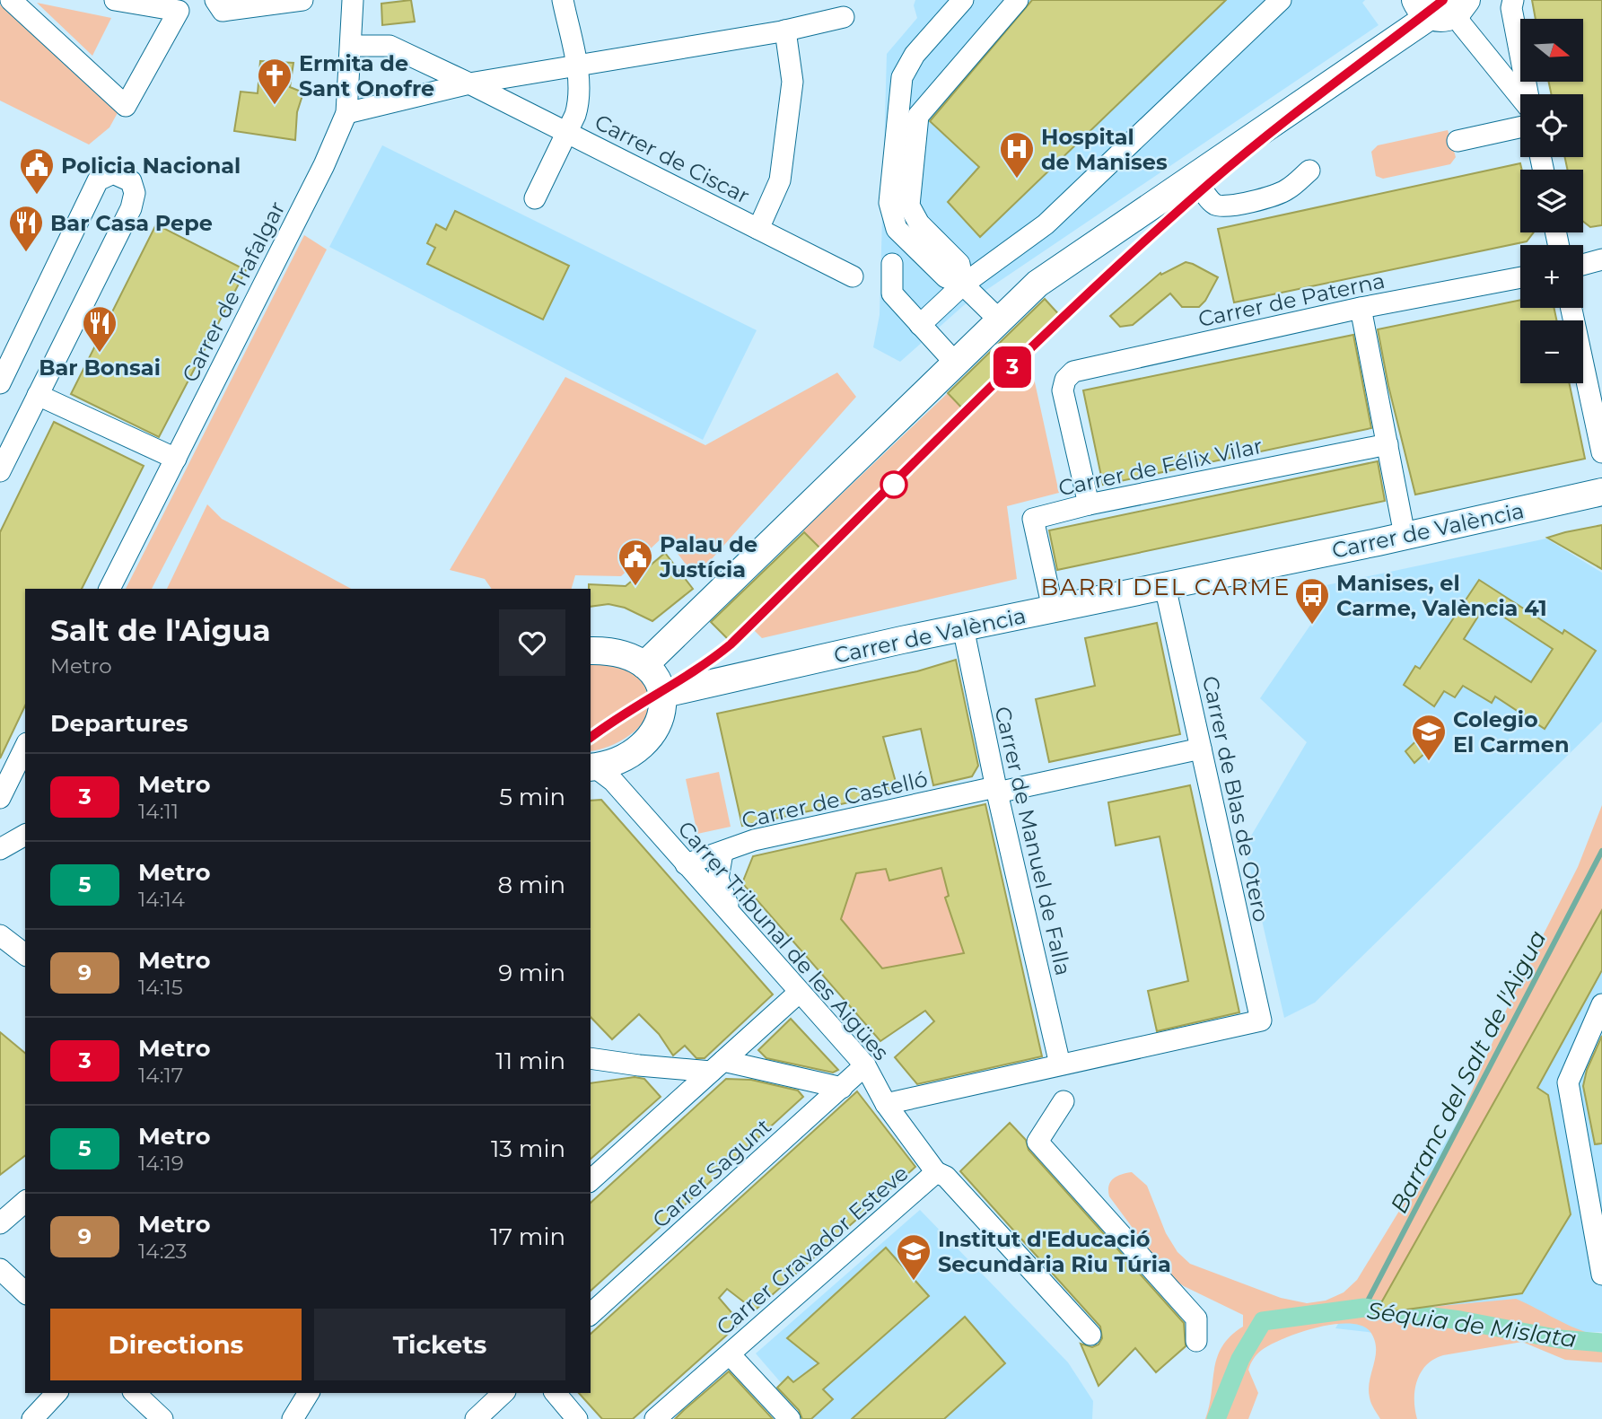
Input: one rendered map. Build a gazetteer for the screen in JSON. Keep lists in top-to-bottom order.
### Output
{
  "streets": {
    "main road": ["Carrer de València"],
    "street": [
      "Carrer de Ciscar",
      "Carrer de Trafalgar",
      "Carrer de Paterna",
      "Carrer de Félix Vilar",
      "Carrer de Blas de Otero",
      "Carrer de Castelló",
      "Carrer de Manuel de Falla",
      "Carrer Tribunal de les Aigües",
      "Carrer Sagunt",
      "Carrer Gravador Esteve"
    ]
  },
  "crossings": [
    ["Carrer de Ciscar", "Carrer de Trafalgar"],
    ["Carrer de Paterna", "Carrer de Félix Vilar"],
    ["Carrer de Félix Vilar", "Carrer de València"],
    ["Carrer de València", "Carrer de Blas de Otero"],
    ["Carrer de València", "Carrer de Manuel de Falla"],
    ["Carrer de Blas de Otero", "Carrer de Castelló"],
    ["Carrer de Blas de Otero", "Carrer de Manuel de Falla"],
    ["Carrer de Castelló", "Carrer de Manuel de Falla"],
    ["Carrer de Castelló", "Carrer Tribunal de les Aigües"],
    ["Carrer Tribunal de les Aigües", "Carrer Sagunt"],
    ["Carrer Tribunal de les Aigües", "Carrer Gravador Esteve"]
  ],
  "districts": ["BARRI DEL CARME"],
  "water": ["Barranc del Salt de l'Aigua", "Séquia de Mislata"],
  "places": {
    "church": ["Ermita de Sant Onofre"],
    "hospital": ["Hospital de Manises"],
    "public building": ["Policia Nacional", "Palau de Justícia"],
    "restaurant": ["Bar Casa Pepe", "Bar Bonsai"],
    "bus stop": ["Manises, el Carme, València 41"],
    "school or university": ["Colegio El Carmen", "Institut d'Educació Secundària Riu Túria"]
  },
  "lines": ["metro line 3"],
  "north": "right",
  "page": {
    "on_map": "3",
    "map_buttons": ["+", "−"],
    "heading": [
      ["Salt de l'Aigua", "Metro"],
      "Departures"
    ],
    "list": [
      {
        "mark": "3",
        "name": "Metro",
        "note": "14:11",
        "value": "5 min"
      },
      {
        "mark": "5",
        "name": "Metro",
        "note": "14:14",
        "value": "8 min"
      },
      {
        "mark": "9",
        "name": "Metro",
        "note": "14:15",
        "value": "9 min"
      },
      {
        "mark": "3",
        "name": "Metro",
        "note": "14:17",
        "value": "11 min"
      },
      {
        "mark": "5",
        "name": "Metro",
        "note": "14:19",
        "value": "13 min"
      },
      {
        "mark": "9",
        "name": "Metro",
        "note": "14:23",
        "value": "17 min"
      }
    ],
    "buttons": ["Directions", "Tickets"]
  }
}
